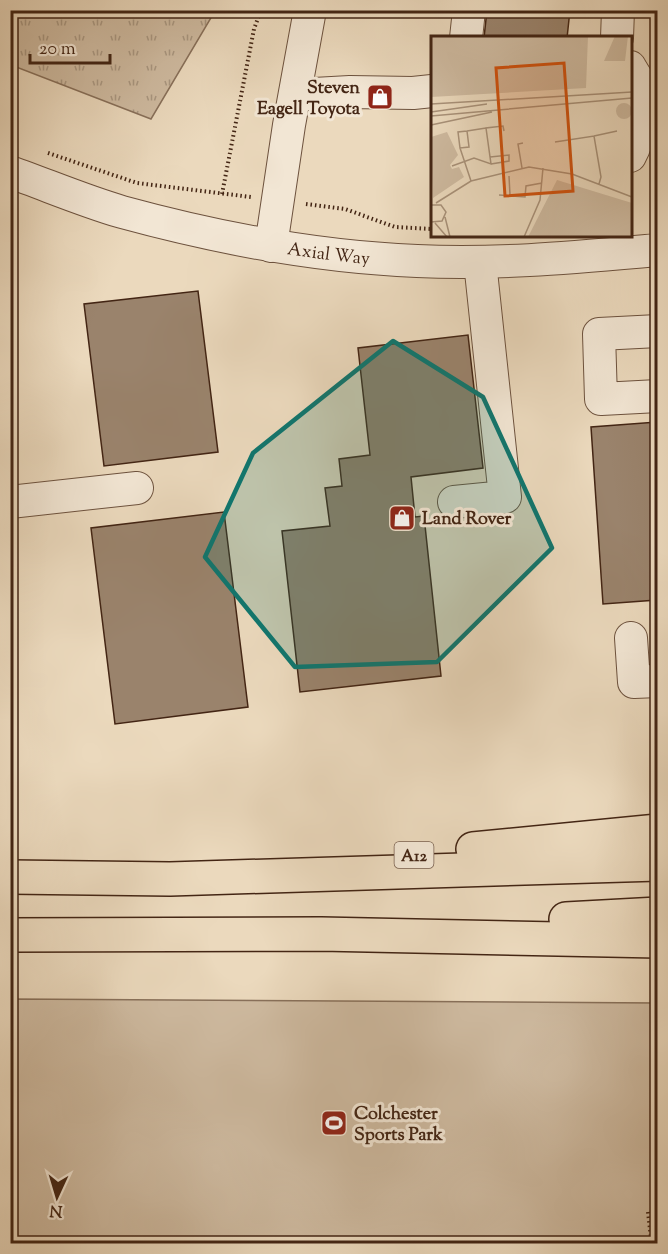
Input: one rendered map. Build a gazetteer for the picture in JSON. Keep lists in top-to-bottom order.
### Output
{
  "streets": {
    "highway": ["A12"],
    "street": ["Axial Way"]
  },
  "places": {
    "shop": ["Steven Eagell Toyota", "Land Rover"],
    "sports": ["Colchester Sports Park"]
  },
  "scale_bar": "20 m",
  "north": "bottom"
}
